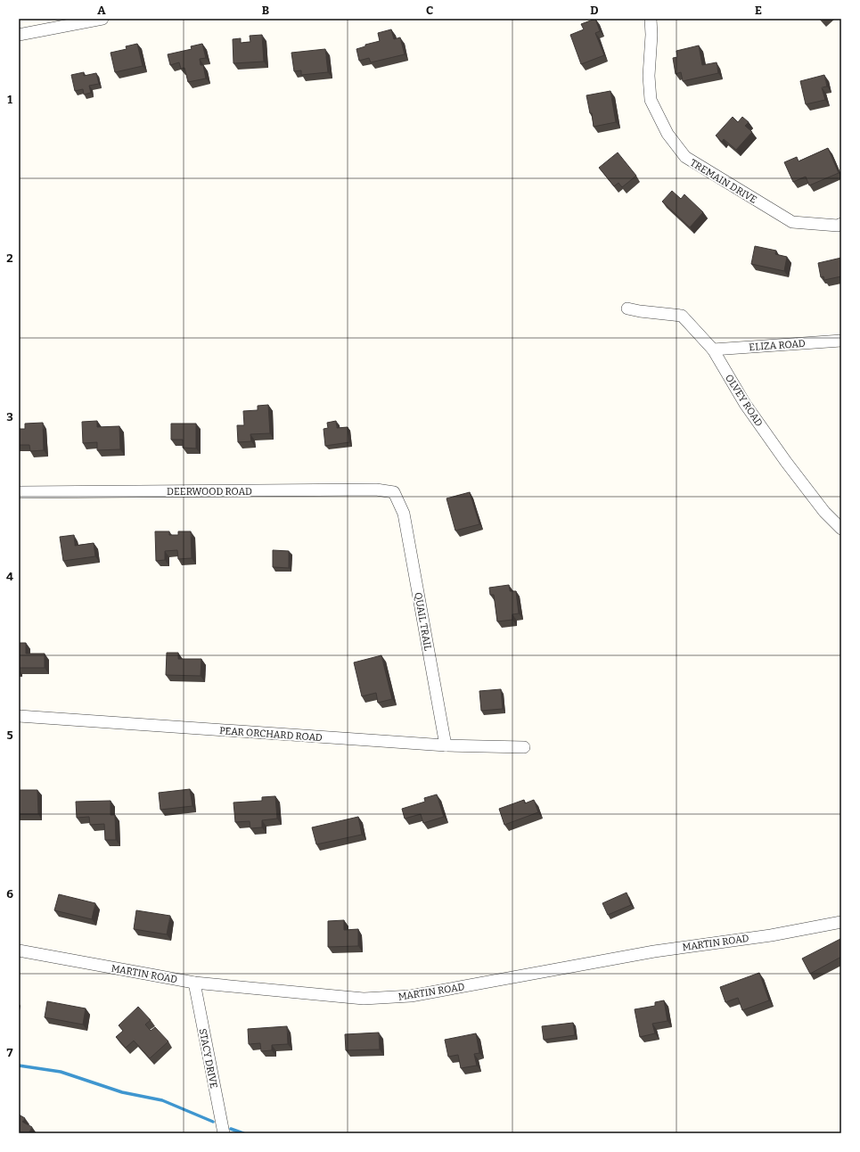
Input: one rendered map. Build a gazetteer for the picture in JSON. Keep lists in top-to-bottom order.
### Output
{
  "streets": {
    "street": [
      "TREMAIN DRIVE",
      "ELIZA ROAD",
      "OLVEY ROAD",
      "DEERWOOD ROAD",
      "QUAIL TRAIL",
      "PEAR ORCHARD ROAD",
      "MARTIN ROAD",
      "STACY DRIVE"
    ]
  },
  "crossings": [
    ["ELIZA ROAD", "OLVEY ROAD"],
    ["DEERWOOD ROAD", "QUAIL TRAIL"],
    ["QUAIL TRAIL", "PEAR ORCHARD ROAD"],
    ["MARTIN ROAD", "STACY DRIVE"]
  ],
  "grid": {
    "columns": [
      "A",
      "B",
      "C",
      "D",
      "E"
    ],
    "rows": [
      "1",
      "2",
      "3",
      "4",
      "5",
      "6",
      "7"
    ]
  }
}
